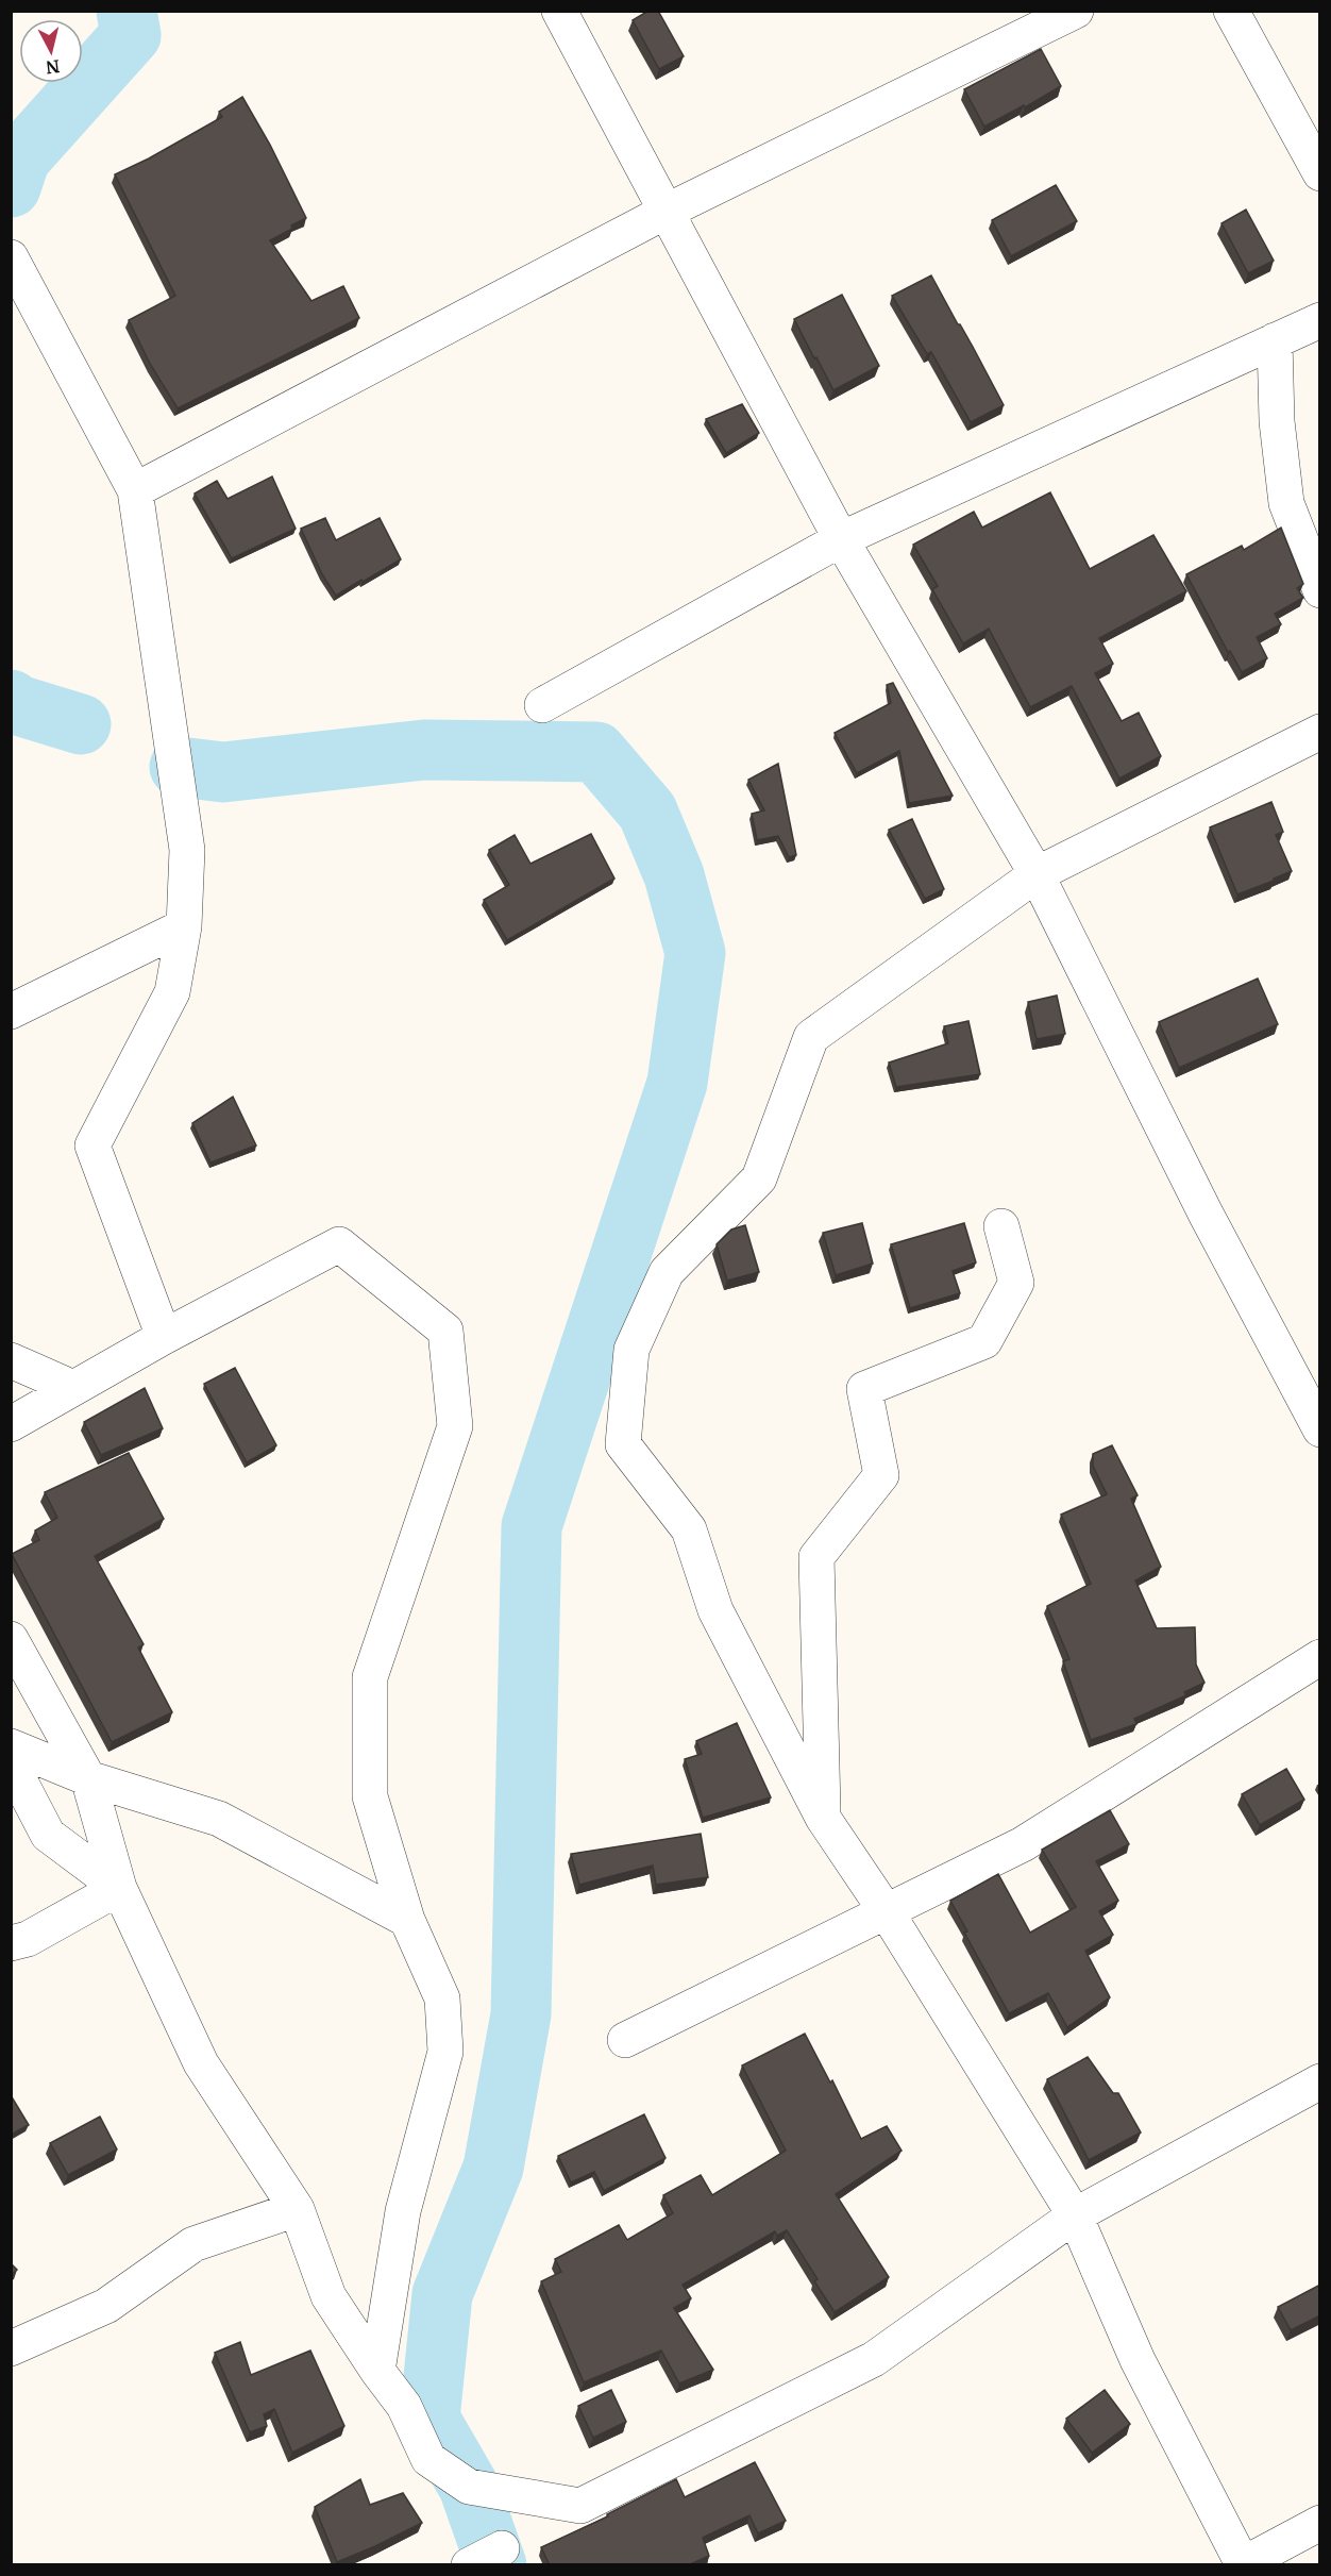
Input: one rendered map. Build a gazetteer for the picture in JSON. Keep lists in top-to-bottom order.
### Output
{
  "north": "bottom"
}
